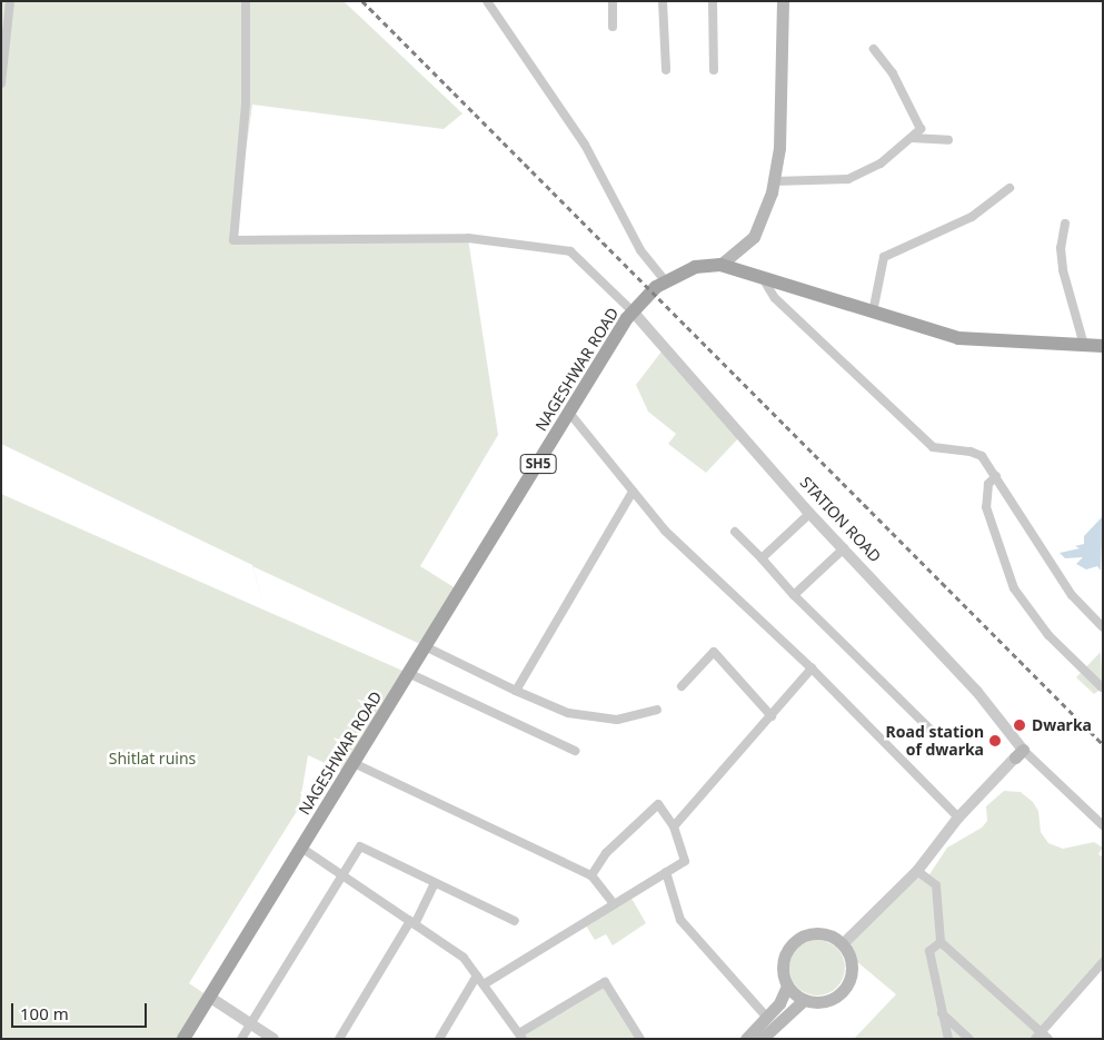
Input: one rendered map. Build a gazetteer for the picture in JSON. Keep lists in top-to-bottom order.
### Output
{
  "streets": {
    "main road": ["NAGESHWAR ROAD", "SH5"],
    "street": ["STATION ROAD"]
  },
  "crossings": [
    ["NAGESHWAR ROAD", "STATION ROAD"]
  ],
  "parks": ["Shitlat ruins"],
  "places": ["Dwarka", "Road station of dwarka"],
  "scale_bar": "100 m"
}
